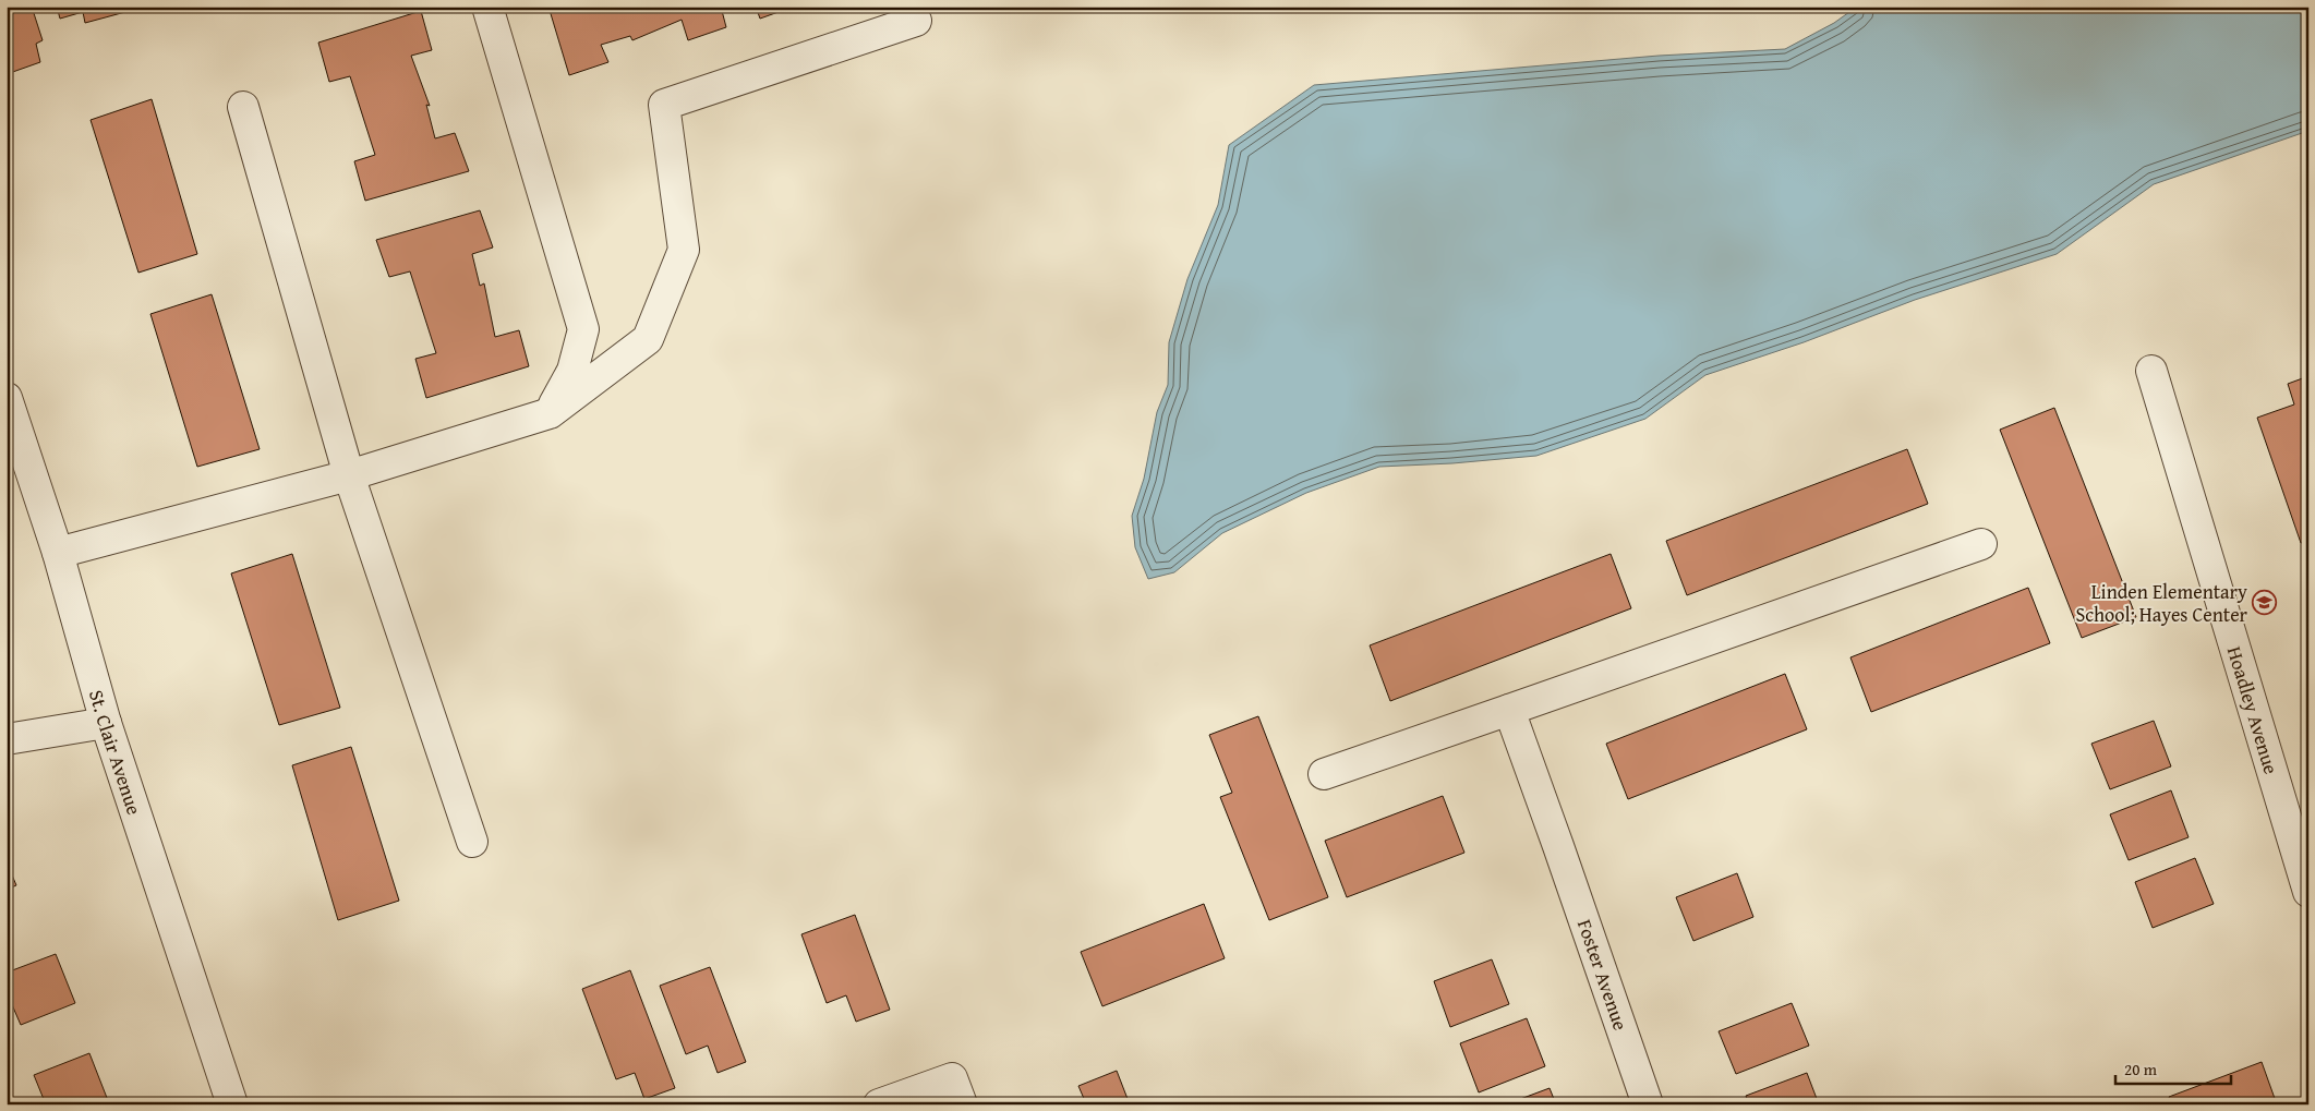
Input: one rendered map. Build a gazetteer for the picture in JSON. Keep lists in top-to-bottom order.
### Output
{
  "streets": {
    "street": ["Hoadley Avenue", "St. Clair Avenue", "Foster Avenue"]
  },
  "places": {
    "school or university": ["Linden Elementary School; Hayes Center"]
  },
  "scale_bar": "20 m"
}
